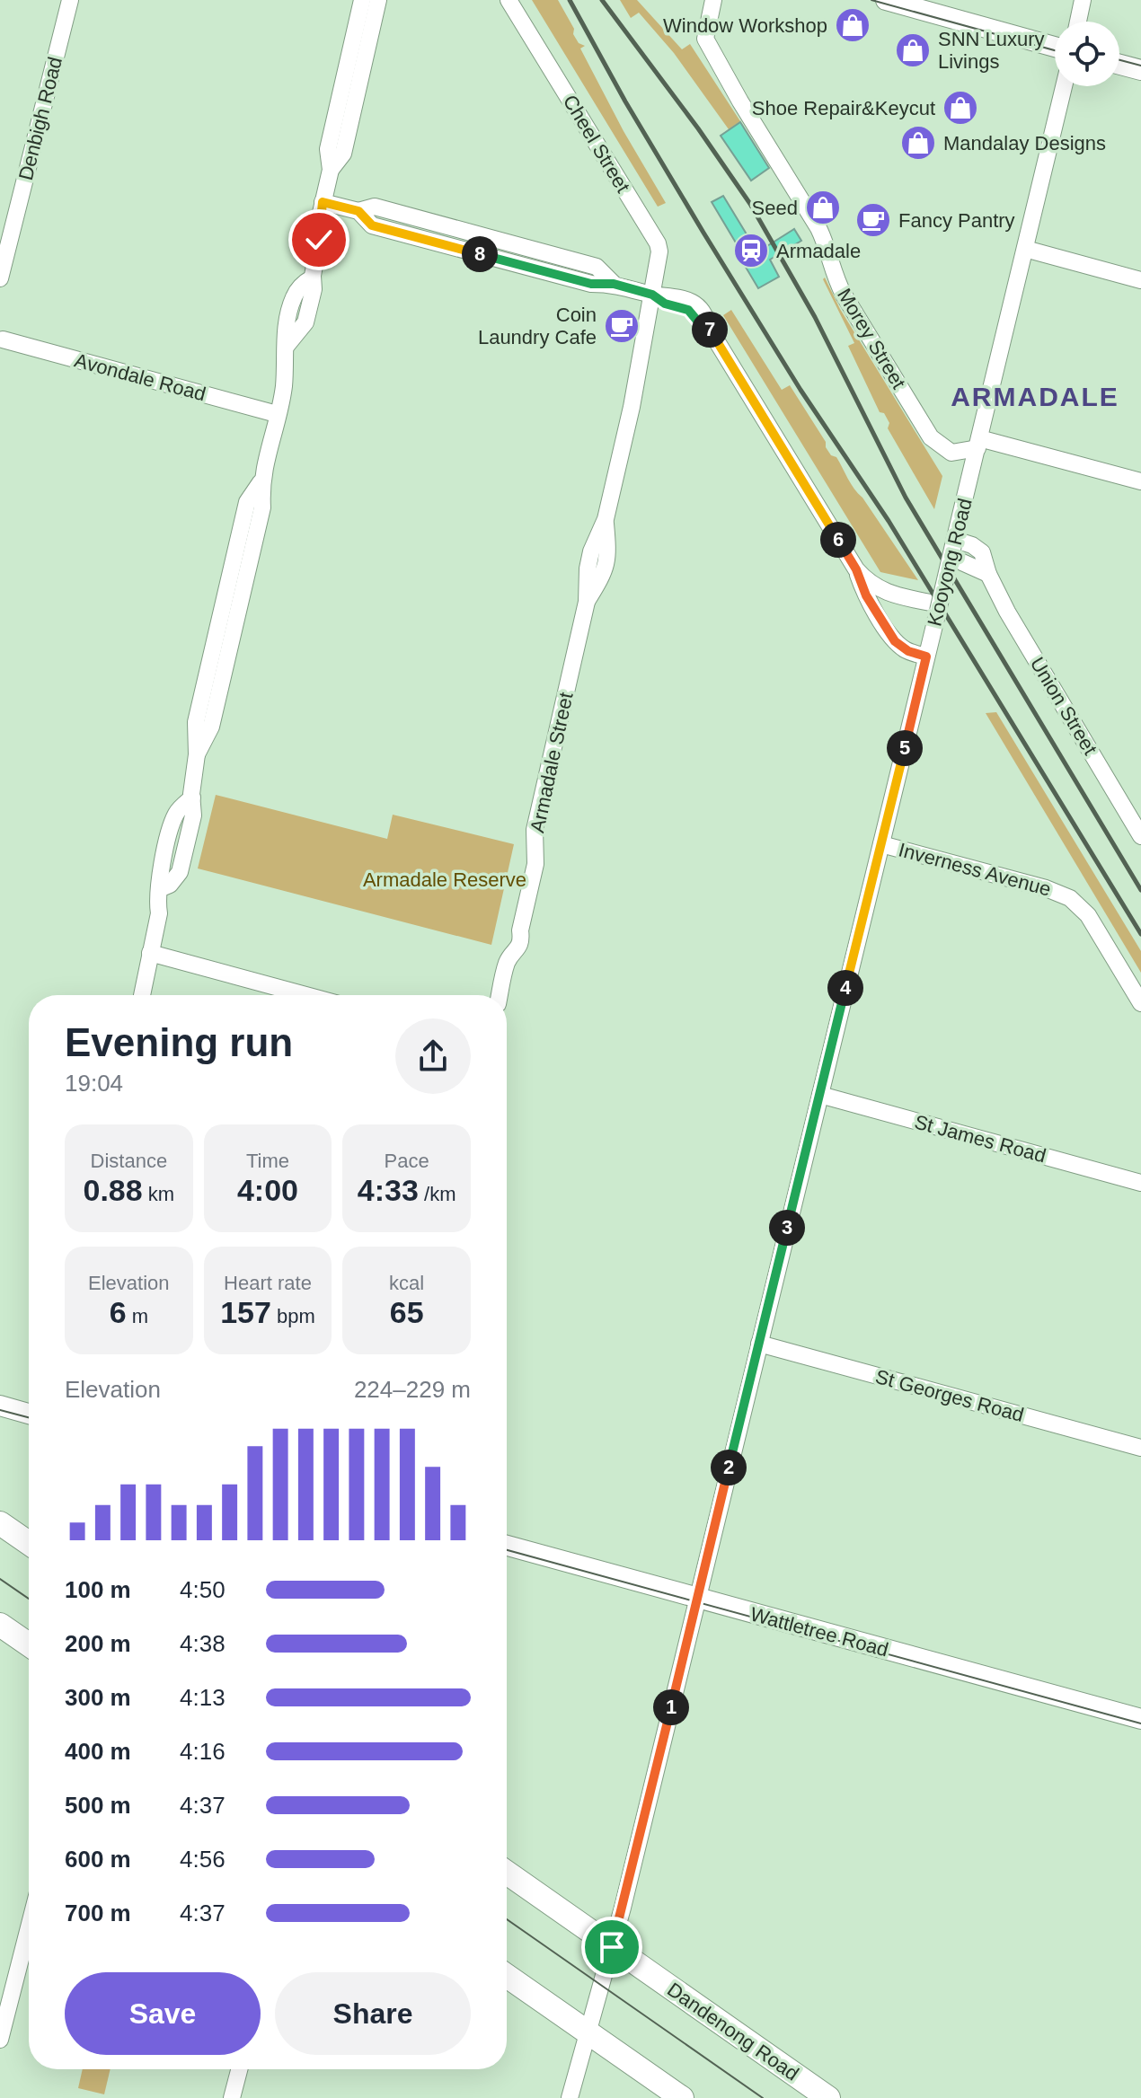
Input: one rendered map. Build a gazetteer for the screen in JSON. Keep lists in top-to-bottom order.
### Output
{
  "streets": {
    "highway": ["Dandenong Road"],
    "main road": ["Wattletree Road"],
    "street": [
      "Denbigh Road",
      "Cheel Street",
      "Morey Street",
      "Avondale Road",
      "Kooyong Road",
      "Union Street",
      "Armadale Street",
      "Inverness Avenue",
      "St James Road",
      "St Georges Road"
    ]
  },
  "crossings": [
    ["Cheel Street", "Armadale Street"],
    ["Morey Street", "Kooyong Road"],
    ["Kooyong Road", "Union Street"],
    ["Kooyong Road", "Inverness Avenue"],
    ["Kooyong Road", "St James Road"],
    ["Kooyong Road", "St Georges Road"],
    ["Kooyong Road", "Wattletree Road"],
    ["Kooyong Road", "Dandenong Road"]
  ],
  "districts": ["ARMADALE"],
  "parks": ["Armadale Reserve"],
  "places": {
    "shop": [
      "Window Workshop",
      "SNN Luxury Livings",
      "Shoe Repair&Keycut",
      "Mandalay Designs",
      "Seed"
    ],
    "cafe": ["Fancy Pantry", "Coin Laundry Cafe"],
    "station": ["Armadale"]
  },
  "page": {
    "pins": [
      "8",
      "7",
      "6",
      "5",
      "4",
      "3",
      "2",
      "1"
    ],
    "heading": ["Evening run", "19:04"],
    "stats": [
      ["Distance", "0.88 km"],
      ["Time", "4:00"],
      ["Pace", "4:33 /km"],
      ["Elevation", "6 m"],
      ["Heart rate", "157 bpm"],
      ["kcal", "65"]
    ],
    "chart": ["Elevation", "224–229 m"],
    "list": [
      {
        "name": "100 m",
        "note": "4:50"
      },
      {
        "name": "200 m",
        "note": "4:38"
      },
      {
        "name": "300 m",
        "note": "4:13"
      },
      {
        "name": "400 m",
        "note": "4:16"
      },
      {
        "name": "500 m",
        "note": "4:37"
      },
      {
        "name": "600 m",
        "note": "4:56"
      },
      {
        "name": "700 m",
        "note": "4:37"
      }
    ],
    "buttons": ["Save", "Share"]
  }
}
